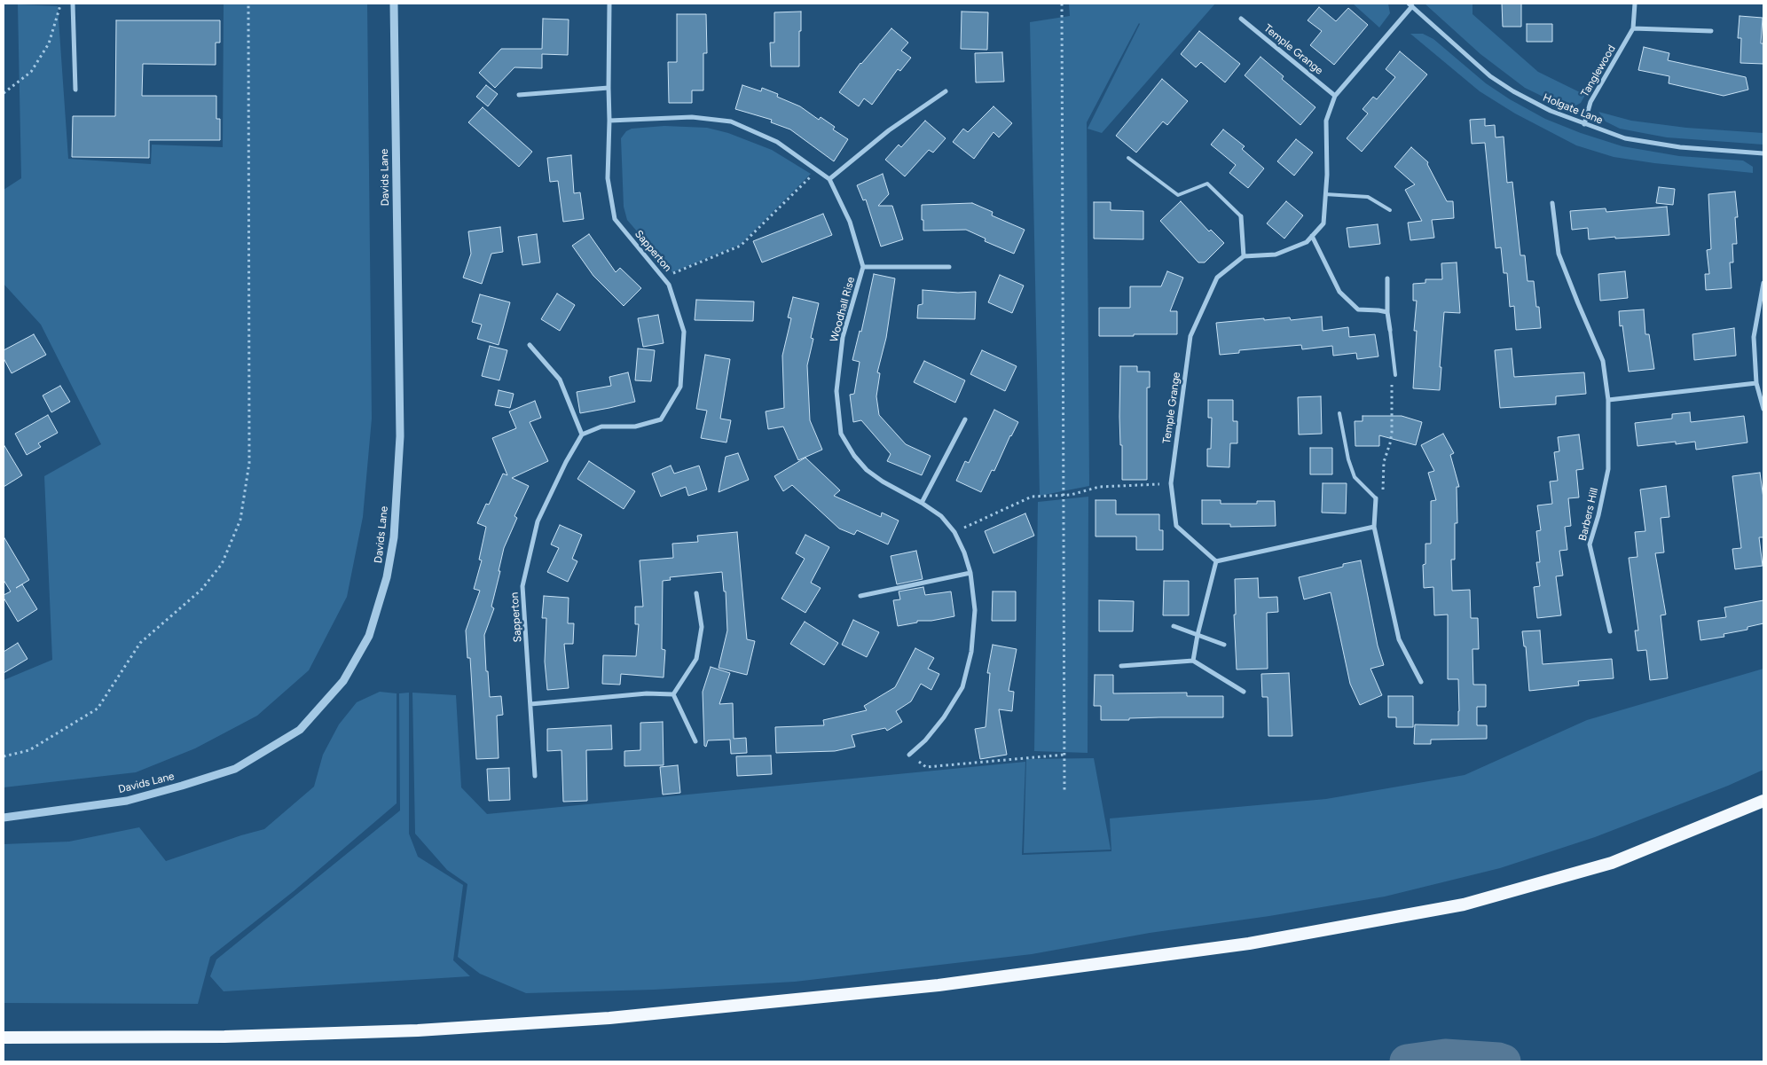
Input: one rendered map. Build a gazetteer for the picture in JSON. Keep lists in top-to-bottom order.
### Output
{
  "streets": {
    "street": [
      "Temple Grange",
      "Tanglewood",
      "Holgate Lane",
      "Davids Lane",
      "Sapperton",
      "Woodhall Rise",
      "Barbers Hill"
    ]
  },
  "crossings": [
    ["Tanglewood", "Holgate Lane"],
    ["Sapperton", "Woodhall Rise"]
  ]
}
